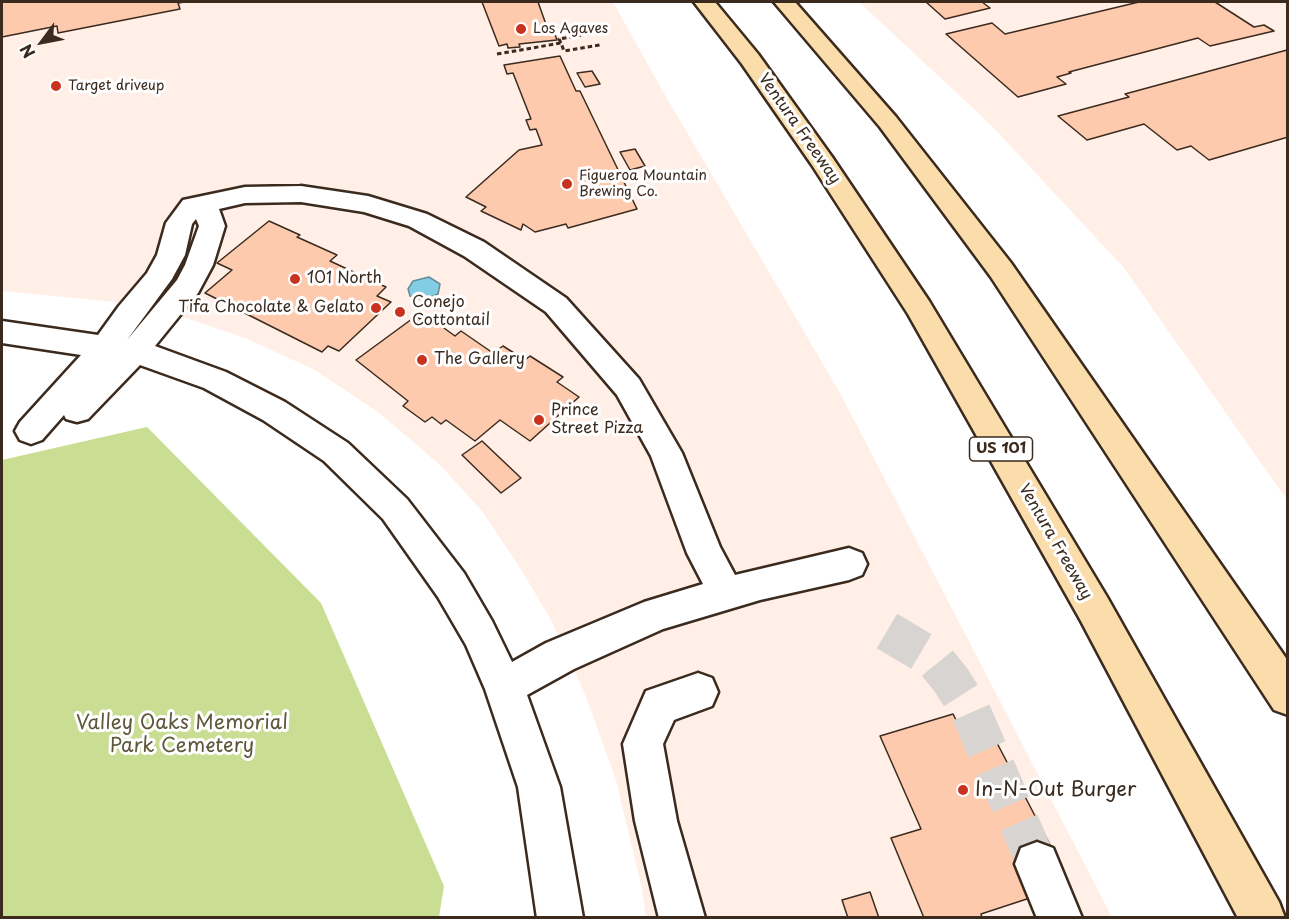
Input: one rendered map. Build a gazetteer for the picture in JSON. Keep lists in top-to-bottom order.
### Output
{
  "streets": {
    "highway": ["Ventura Freeway", "US 101"]
  },
  "parks": ["Valley Oaks Memorial Park Cemetery"],
  "places": [
    "Los Agaves",
    "Target driveup",
    "Figueroa Mountain Brewing Co.",
    "101 North",
    "Tifa Chocolate & Gelato",
    "Conejo Cottontail",
    "The Gallery",
    "Prince Street Pizza",
    "In-N-Out Burger"
  ],
  "north": "bottom left"
}
